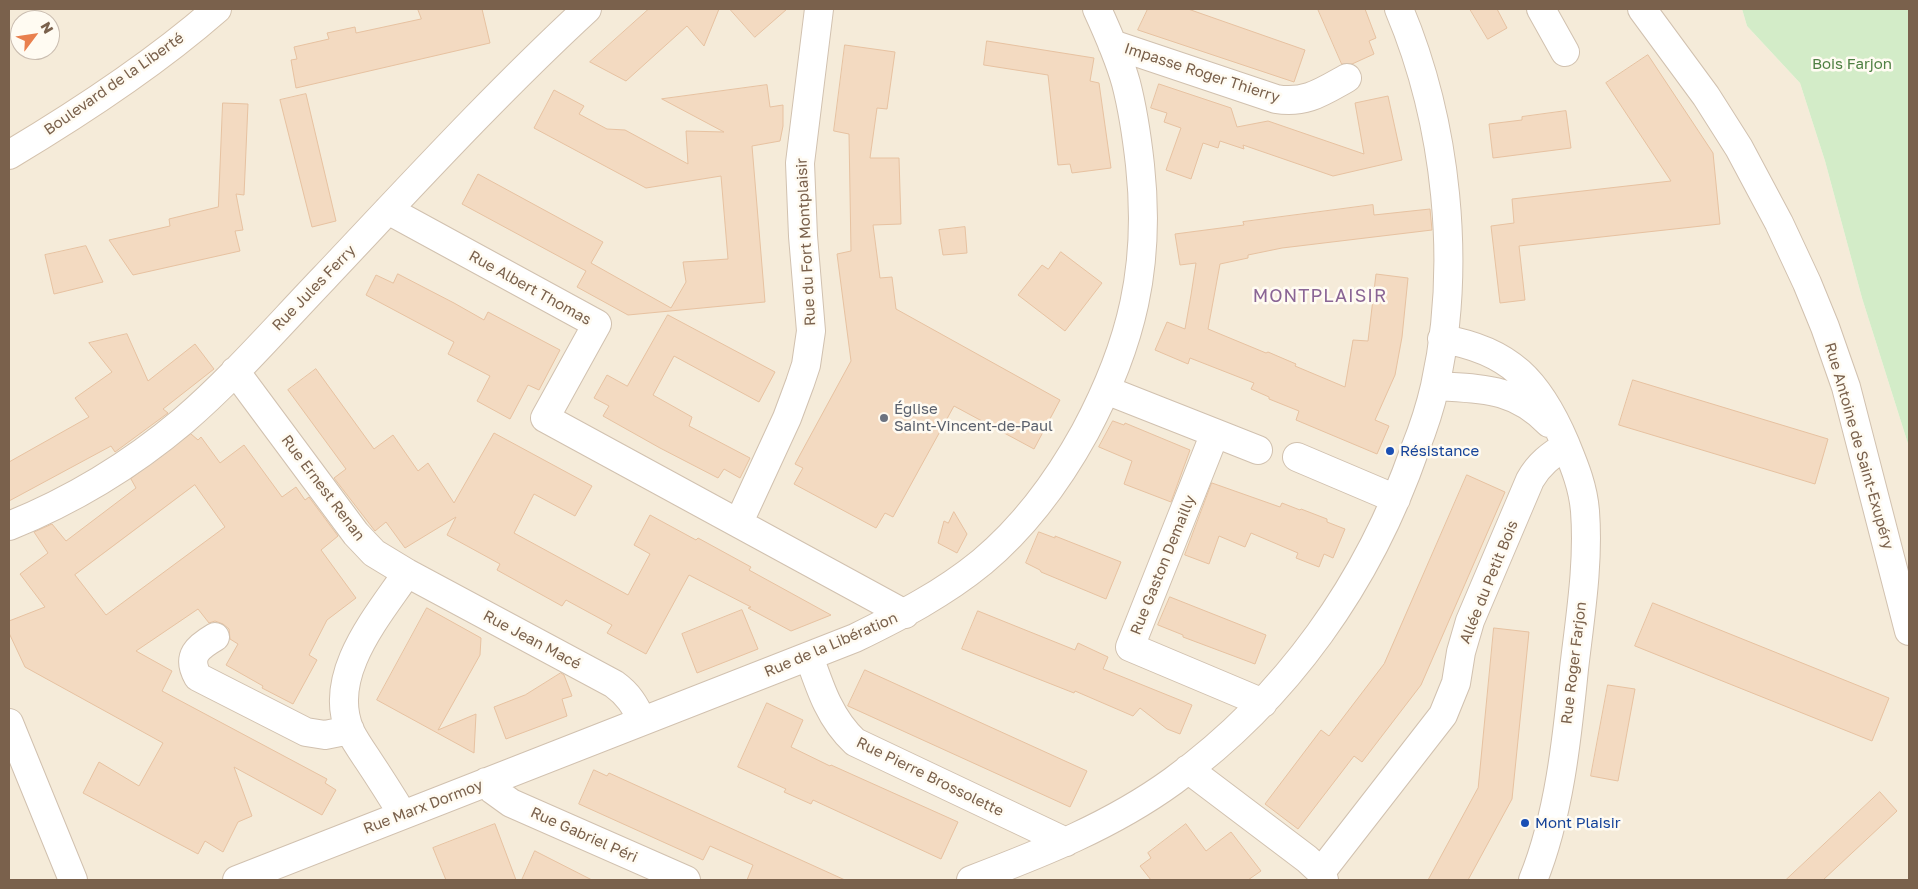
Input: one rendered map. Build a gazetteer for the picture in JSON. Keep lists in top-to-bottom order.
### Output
{
  "streets": {
    "street": [
      "Impasse Roger Thierry",
      "Boulevard de la Liberté",
      "Rue du Fort Montplaisir",
      "Rue Jules Ferry",
      "Rue Albert Thomas",
      "Rue Antoine de Saint-Exupéry",
      "Rue Ernest Renan",
      "Rue Gaston Demailly",
      "Allée du Petit Bois",
      "Rue Jean Macé",
      "Rue de la Libération",
      "Rue Roger Farjon",
      "Rue Pierre Brossolette",
      "Rue Marx Dormoy",
      "Rue Gabriel Péri"
    ]
  },
  "crossings": [
    ["Impasse Roger Thierry", "Rue de la Libération"],
    ["Rue du Fort Montplaisir", "Rue Albert Thomas"],
    ["Rue Jules Ferry", "Rue Albert Thomas"],
    ["Rue Jules Ferry", "Rue Ernest Renan"],
    ["Rue Ernest Renan", "Rue Jean Macé"],
    ["Allée du Petit Bois", "Rue Roger Farjon"],
    ["Rue Jean Macé", "Rue de la Libération"],
    ["Rue de la Libération", "Rue Pierre Brossolette"],
    ["Rue de la Libération", "Rue Marx Dormoy"],
    ["Rue Marx Dormoy", "Rue Gabriel Péri"]
  ],
  "districts": ["MONTPLAISIR"],
  "parks": ["Bois Farjon"],
  "places": ["Église Saint-Vincent-de-Paul", "Résistance", "Mont Plaisir"],
  "north": "top right"
}
